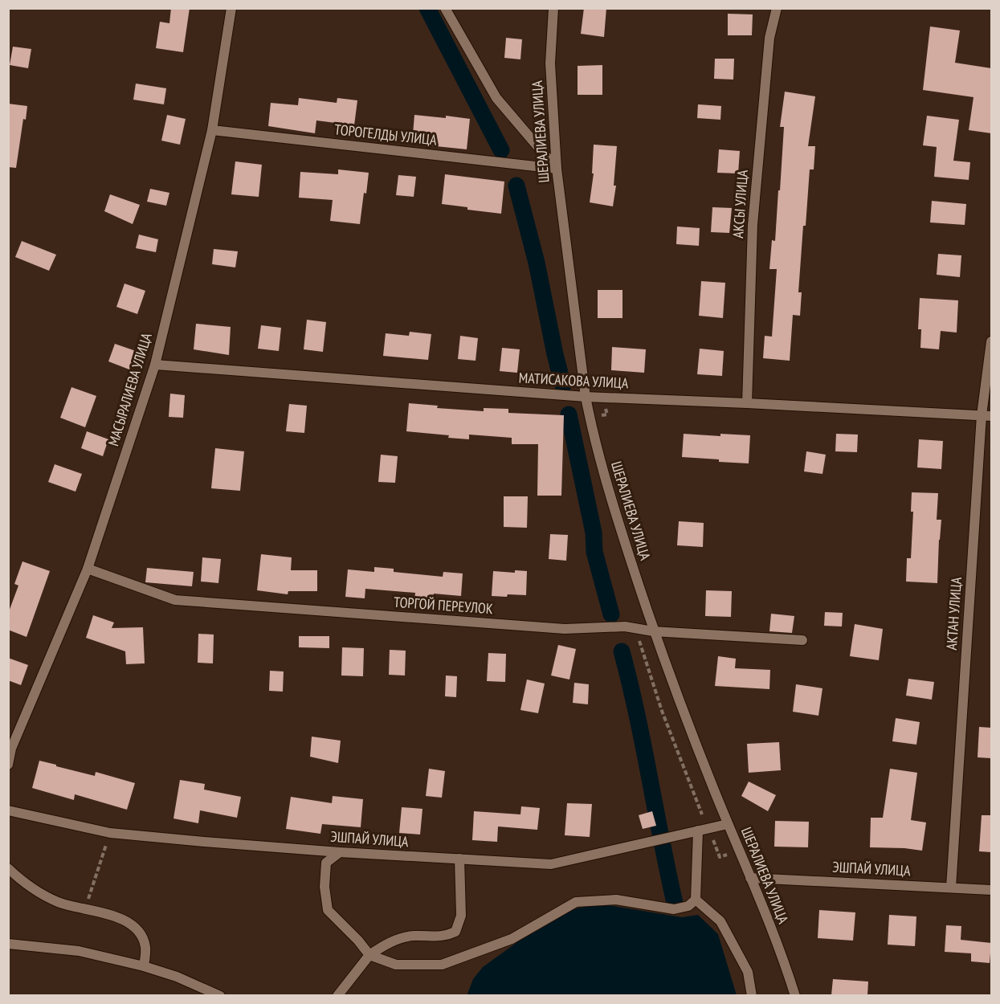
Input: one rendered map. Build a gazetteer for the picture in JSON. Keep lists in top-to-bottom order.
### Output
{
  "streets": {
    "street": [
      "ШЕРАЛИЕВА УЛИЦА",
      "ТОРОГЕЛДЫ УЛИЦА",
      "АКСЫ УЛИЦА",
      "МАТИСАКОВА УЛИЦА",
      "МАСЫРАЛИЕВА УЛИЦА",
      "ТОРГОЙ ПЕРЕУЛОК",
      "АКТАН УЛИЦА",
      "ЭШПАЙ УЛИЦА"
    ]
  },
  "crossings": [
    ["ШЕРАЛИЕВА УЛИЦА", "ТОРОГЕЛДЫ УЛИЦА"],
    ["ШЕРАЛИЕВА УЛИЦА", "МАТИСАКОВА УЛИЦА"],
    ["ШЕРАЛИЕВА УЛИЦА", "ТОРГОЙ ПЕРЕУЛОК"],
    ["ШЕРАЛИЕВА УЛИЦА", "ЭШПАЙ УЛИЦА"],
    ["ТОРОГЕЛДЫ УЛИЦА", "МАСЫРАЛИЕВА УЛИЦА"],
    ["АКСЫ УЛИЦА", "МАТИСАКОВА УЛИЦА"],
    ["МАТИСАКОВА УЛИЦА", "МАСЫРАЛИЕВА УЛИЦА"],
    ["МАТИСАКОВА УЛИЦА", "АКТАН УЛИЦА"],
    ["МАСЫРАЛИЕВА УЛИЦА", "ТОРГОЙ ПЕРЕУЛОК"],
    ["АКТАН УЛИЦА", "ЭШПАЙ УЛИЦА"]
  ]
}
